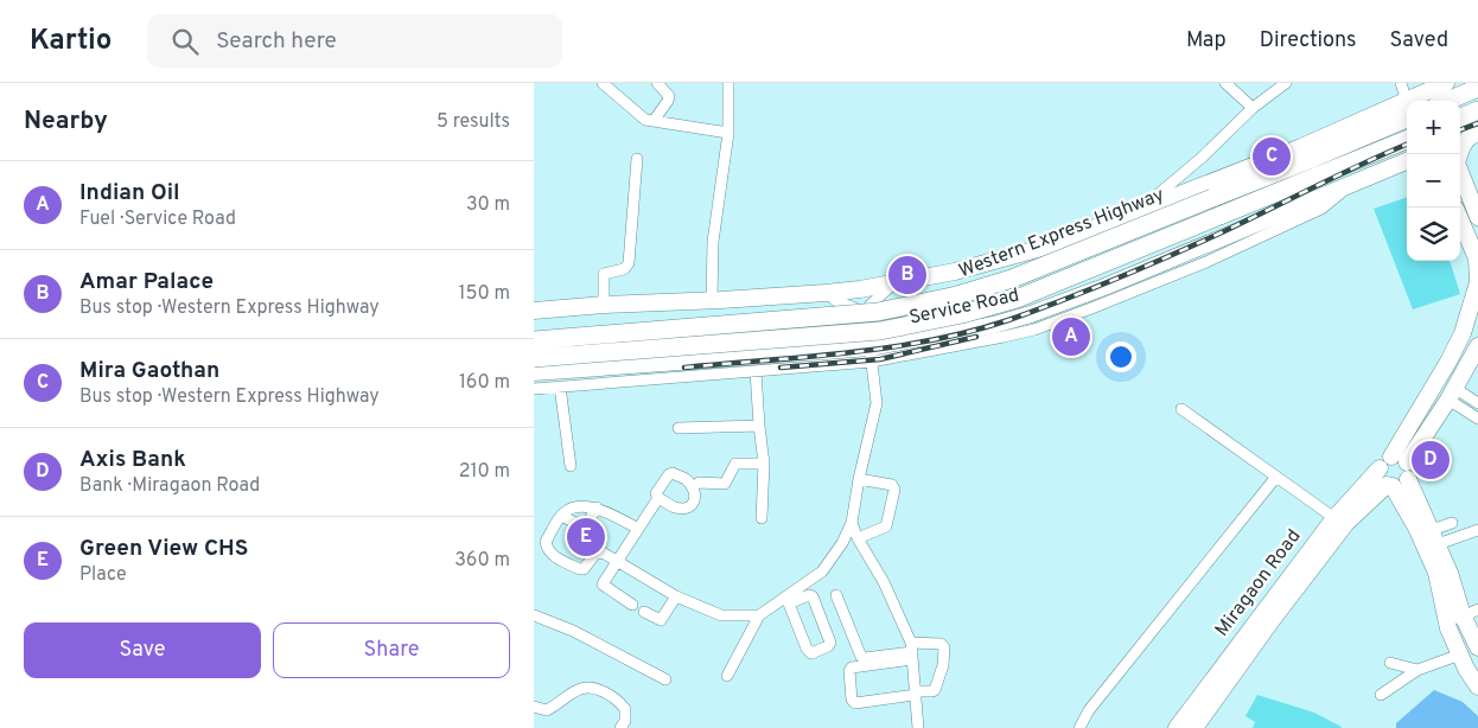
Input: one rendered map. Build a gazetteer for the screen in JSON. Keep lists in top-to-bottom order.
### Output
{
  "streets": {
    "highway": ["Western Express Highway"],
    "main road": ["Service Road", "Miragaon Road"]
  },
  "page": {
    "header": "Kartio",
    "search": "Search here",
    "nav": ["Map", "Directions", "Saved"],
    "heading": ["Nearby", "5 results"],
    "map_buttons": ["+", "−"],
    "pins": [
      "C",
      "B",
      "A",
      "D",
      "E"
    ],
    "list": [
      {
        "mark": "A",
        "name": "Indian Oil",
        "note": "Fuel · Service Road",
        "value": "30 m"
      },
      {
        "mark": "B",
        "name": "Amar Palace",
        "note": "Bus stop · Western Express Highway",
        "value": "150 m"
      },
      {
        "mark": "C",
        "name": "Mira Gaothan",
        "note": "Bus stop · Western Express Highway",
        "value": "160 m"
      },
      {
        "mark": "D",
        "name": "Axis Bank",
        "note": "Bank · Miragaon Road",
        "value": "210 m"
      },
      {
        "mark": "E",
        "name": "Green View CHS",
        "note": "Place",
        "value": "360 m"
      }
    ],
    "buttons": ["Save", "Share"]
  }
}
